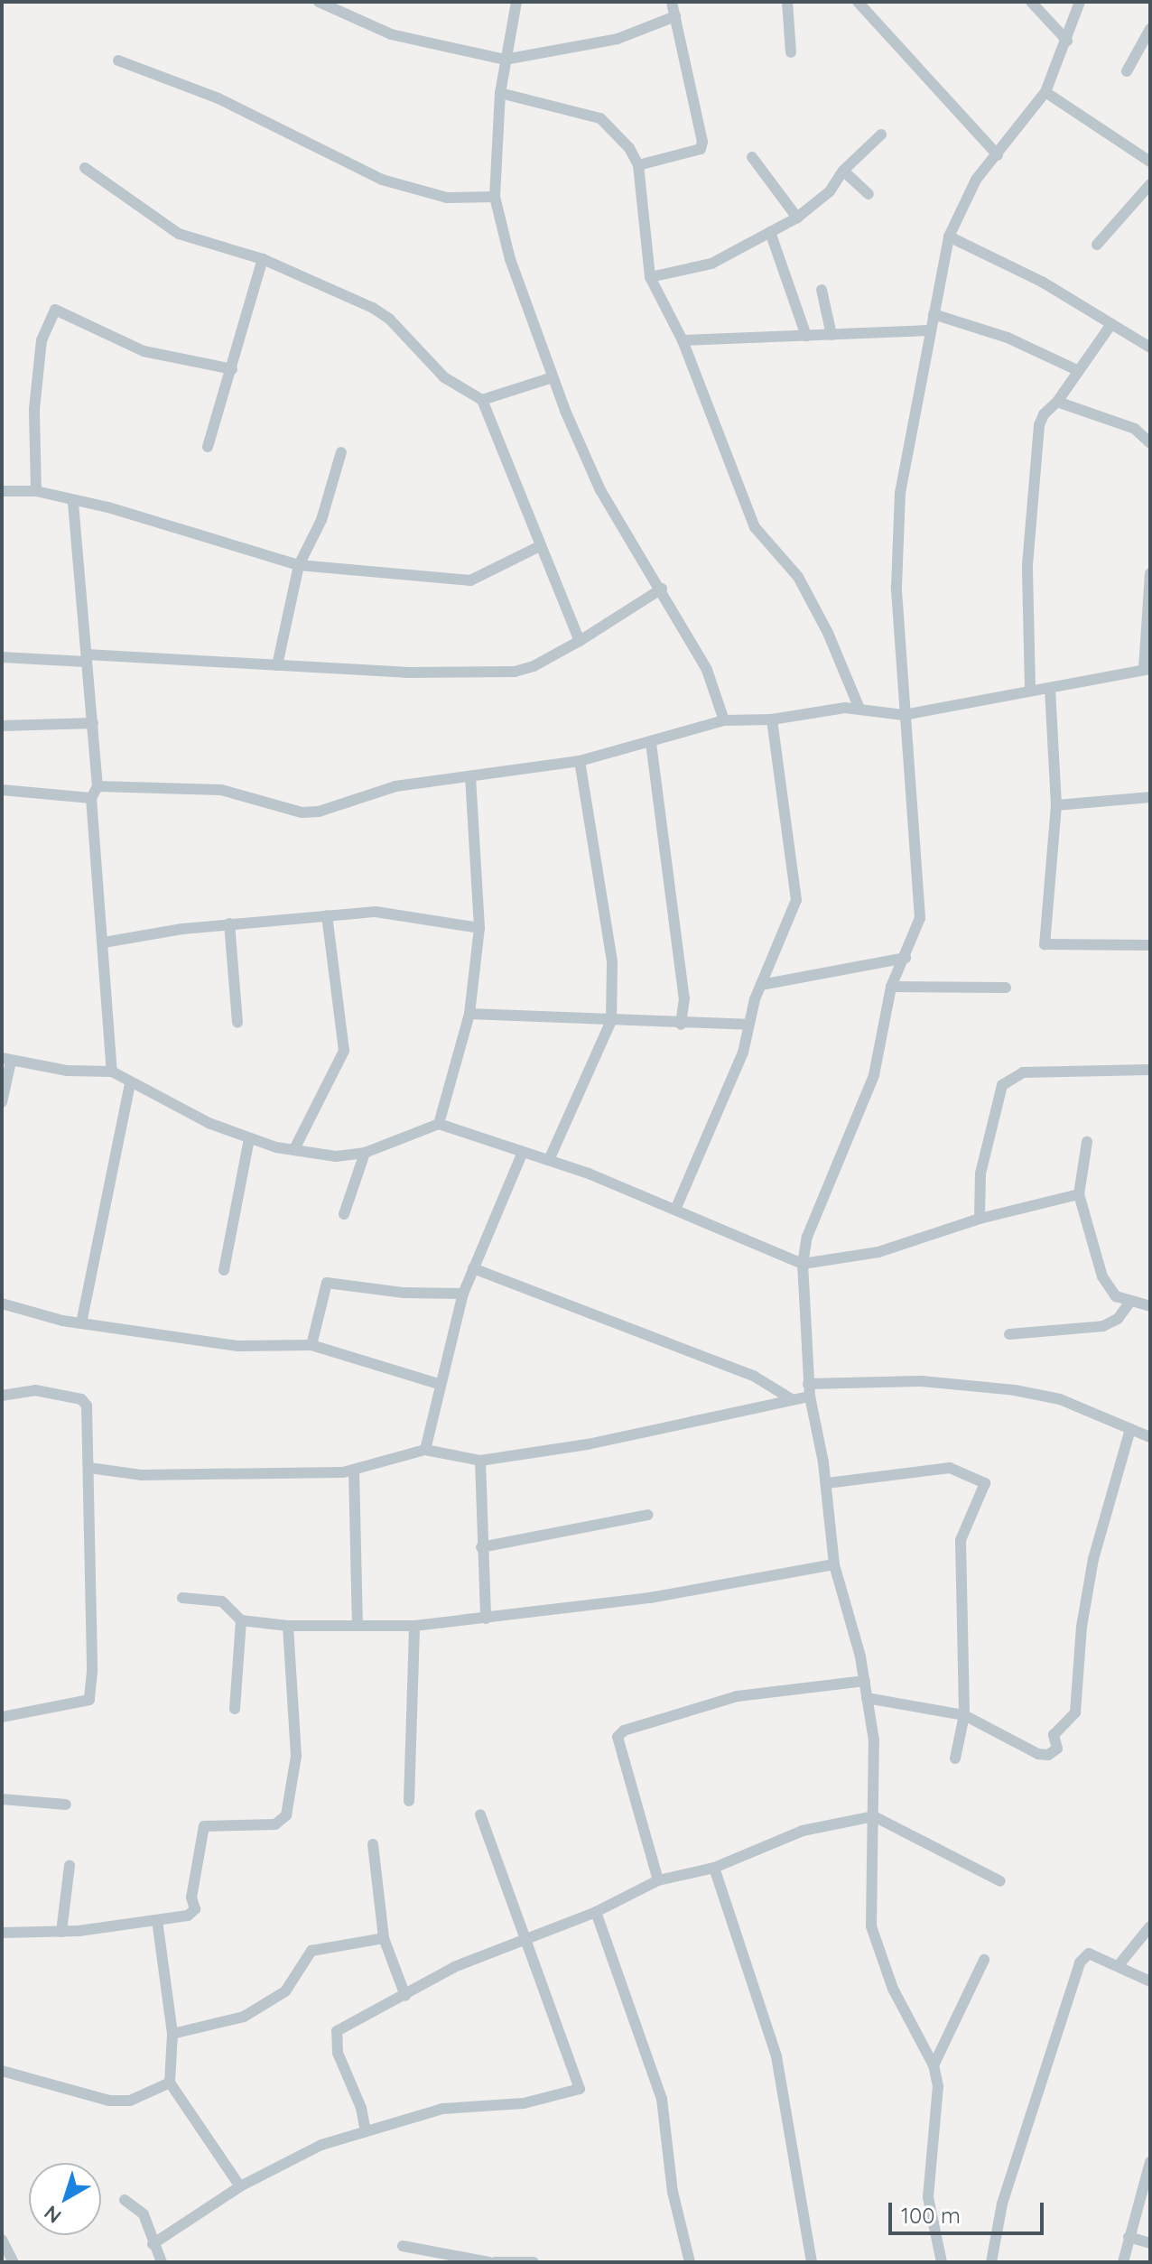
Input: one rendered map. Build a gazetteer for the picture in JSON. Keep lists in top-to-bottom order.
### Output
{
  "scale_bar": "100 m",
  "north": "bottom left"
}
